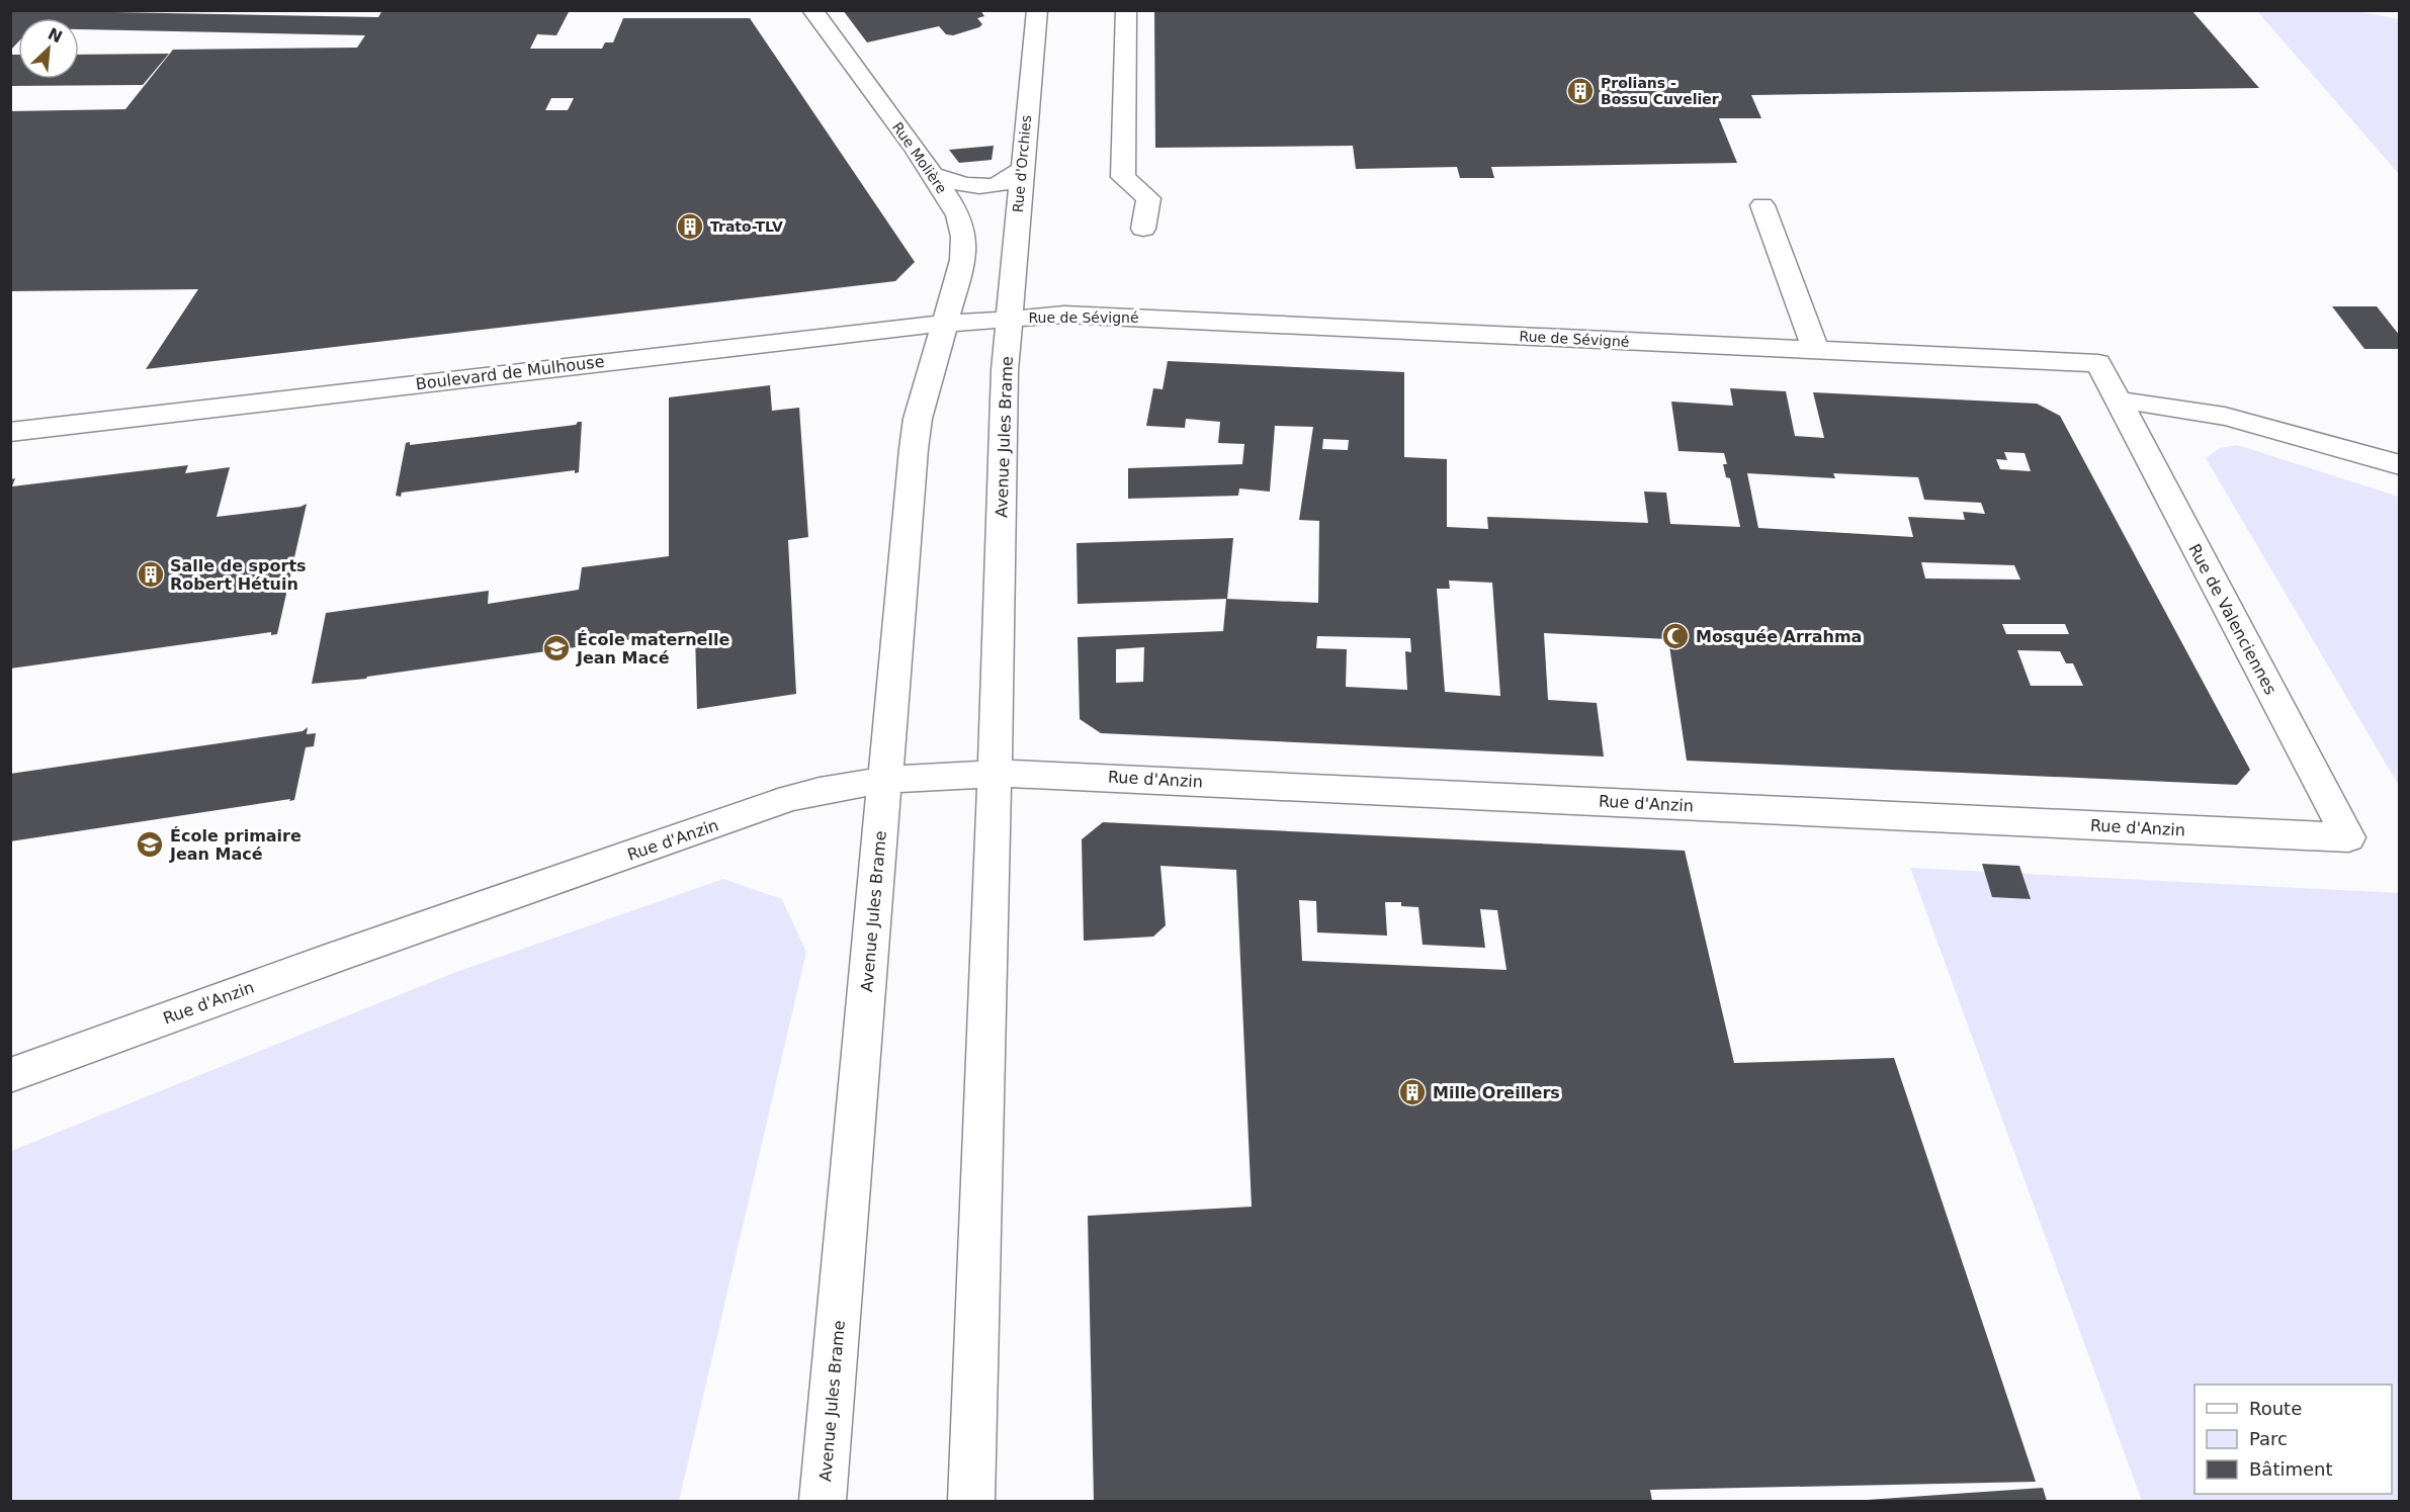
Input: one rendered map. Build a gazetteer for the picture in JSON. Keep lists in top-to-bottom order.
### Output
{
  "streets": {
    "street": [
      "Rue Molière",
      "Rue d'Orchies",
      "Rue de Sévigné",
      "Boulevard de Mulhouse",
      "Avenue Jules Brame",
      "Rue de Valenciennes",
      "Rue d'Anzin"
    ]
  },
  "crossings": [
    ["Rue Molière", "Boulevard de Mulhouse"],
    ["Rue Molière", "Avenue Jules Brame"],
    ["Rue d'Orchies", "Rue de Sévigné"],
    ["Rue d'Orchies", "Boulevard de Mulhouse"],
    ["Rue d'Orchies", "Avenue Jules Brame"],
    ["Rue de Sévigné", "Boulevard de Mulhouse"],
    ["Rue de Sévigné", "Avenue Jules Brame"],
    ["Rue de Sévigné", "Rue de Valenciennes"],
    ["Boulevard de Mulhouse", "Avenue Jules Brame"],
    ["Avenue Jules Brame", "Rue d'Anzin"],
    ["Rue de Valenciennes", "Rue d'Anzin"]
  ],
  "places": {
    "building": [
      "Prolians - Bossu Cuvelier",
      "Trato-TLV",
      "Salle de sports Robert Hétuin",
      "Mille Oreillers"
    ],
    "mosque": ["Mosquée Arrahma"],
    "school or university": ["École maternelle Jean Macé", "École primaire Jean Macé"]
  },
  "legend": ["Route", "Parc", "Bâtiment"],
  "north": "top right"
}
